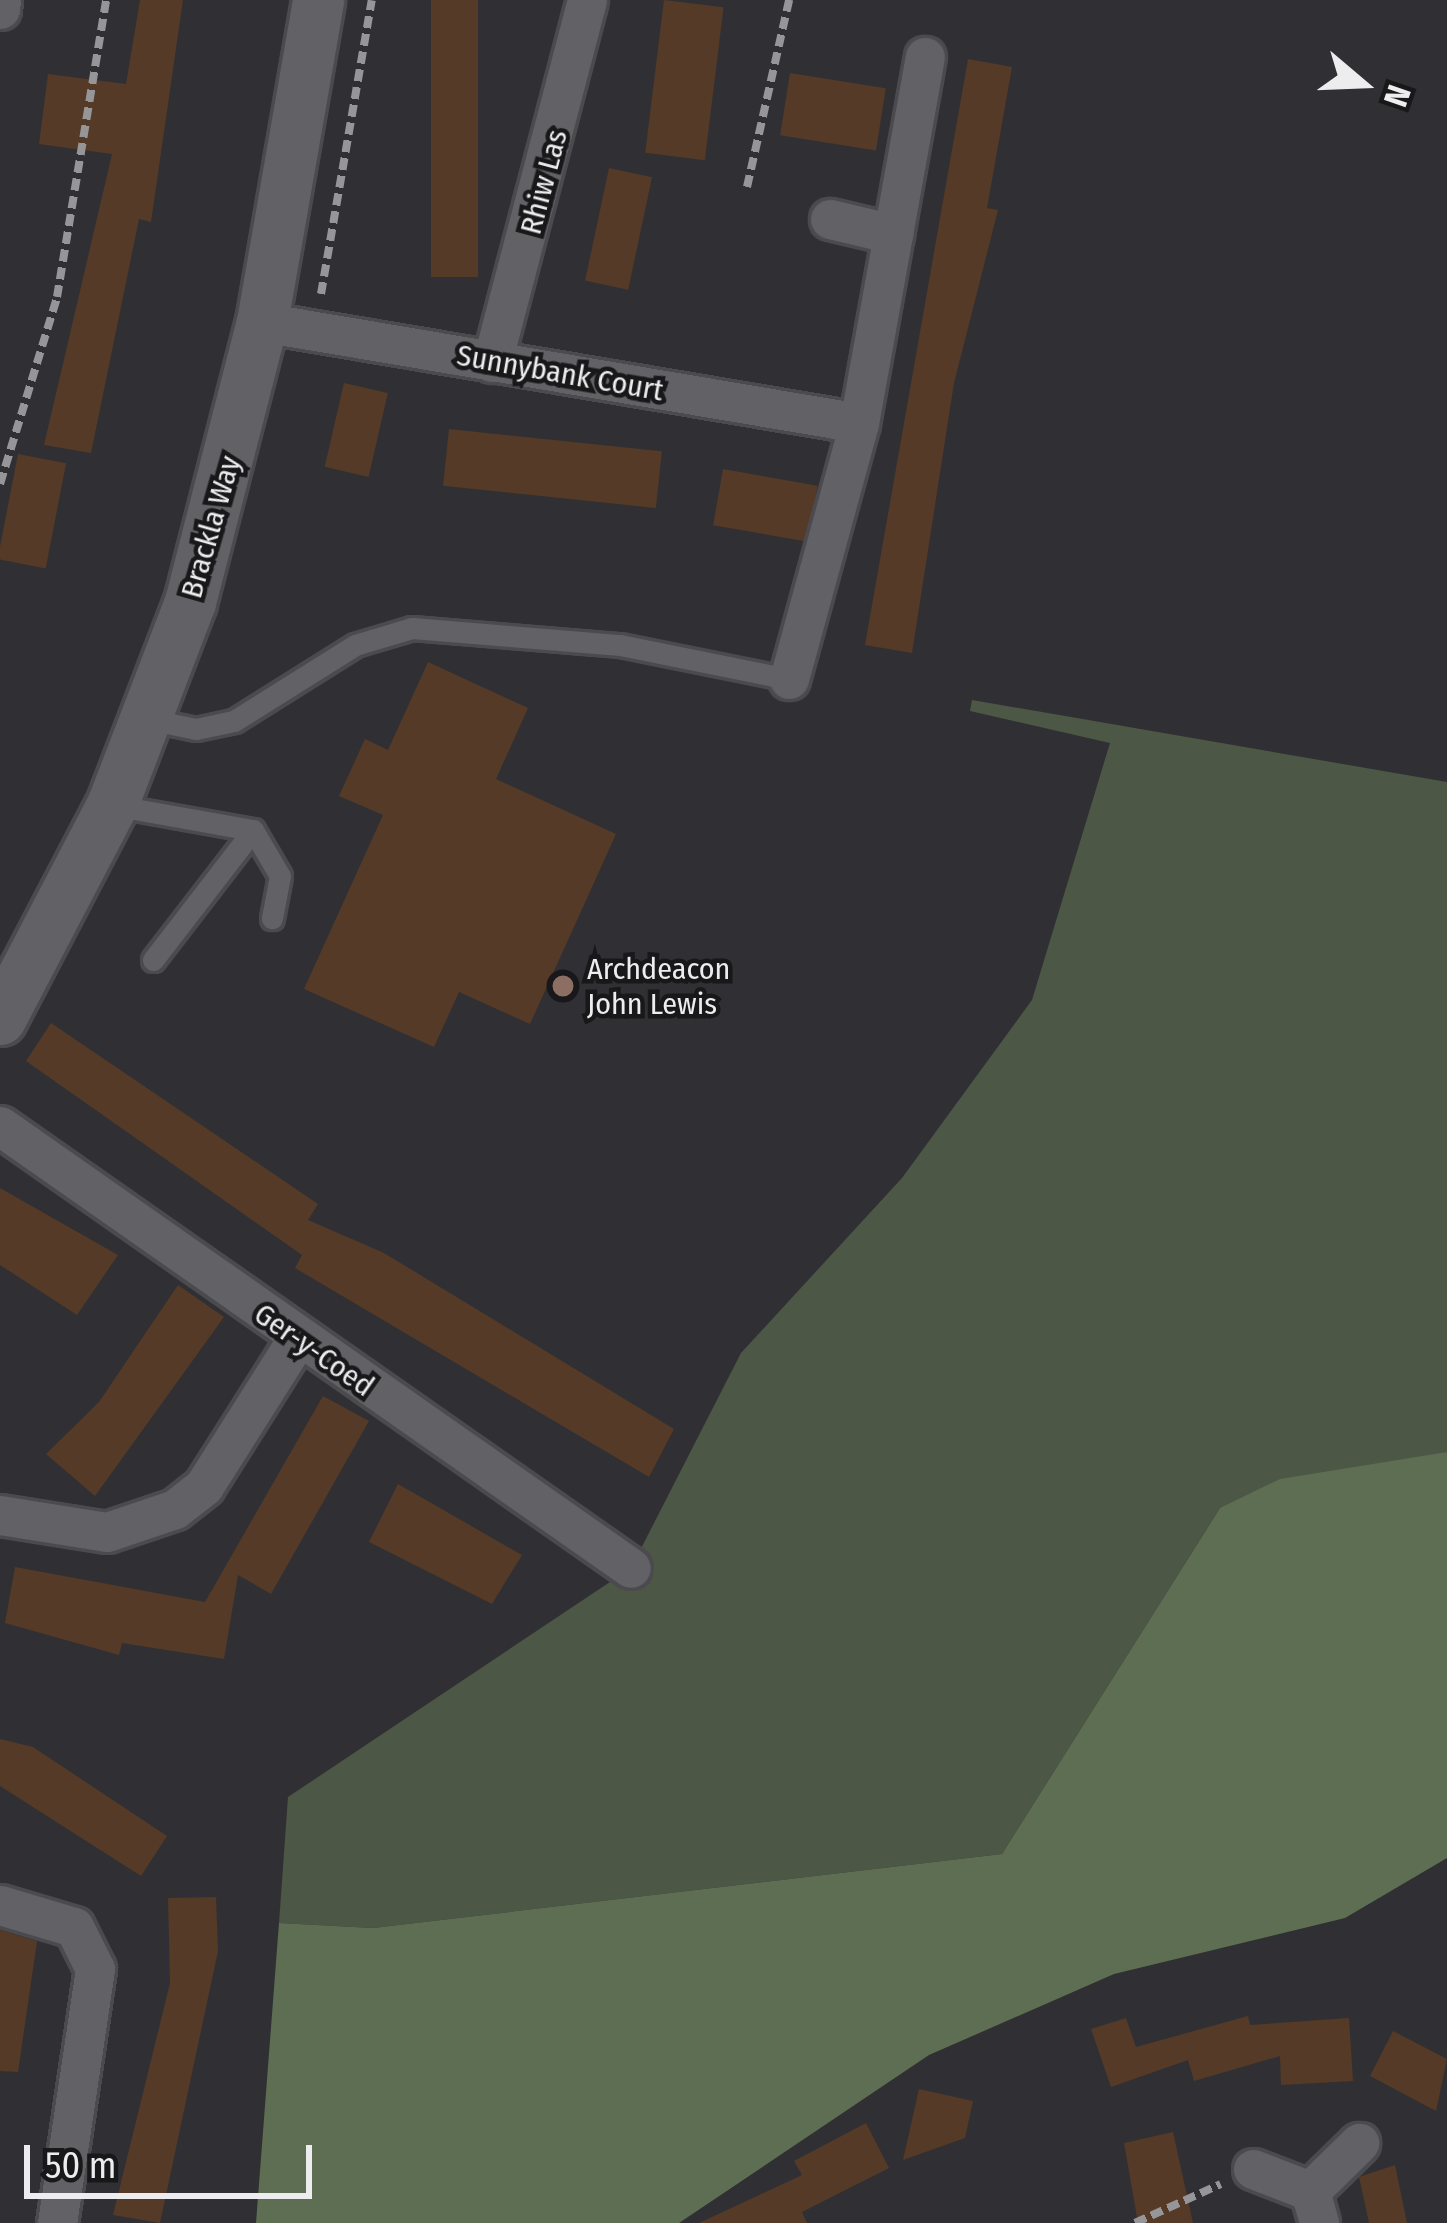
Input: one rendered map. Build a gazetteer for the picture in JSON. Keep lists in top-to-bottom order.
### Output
{
  "streets": {
    "street": [
      "Rhiw Las",
      "Sunnybank Court",
      "Brackla Way",
      "Ger-y-Coed"
    ]
  },
  "crossings": [
    ["Rhiw Las", "Sunnybank Court"],
    ["Sunnybank Court", "Brackla Way"]
  ],
  "places": ["Archdeacon John Lewis"],
  "scale_bar": "50 m",
  "north": "right"
}
